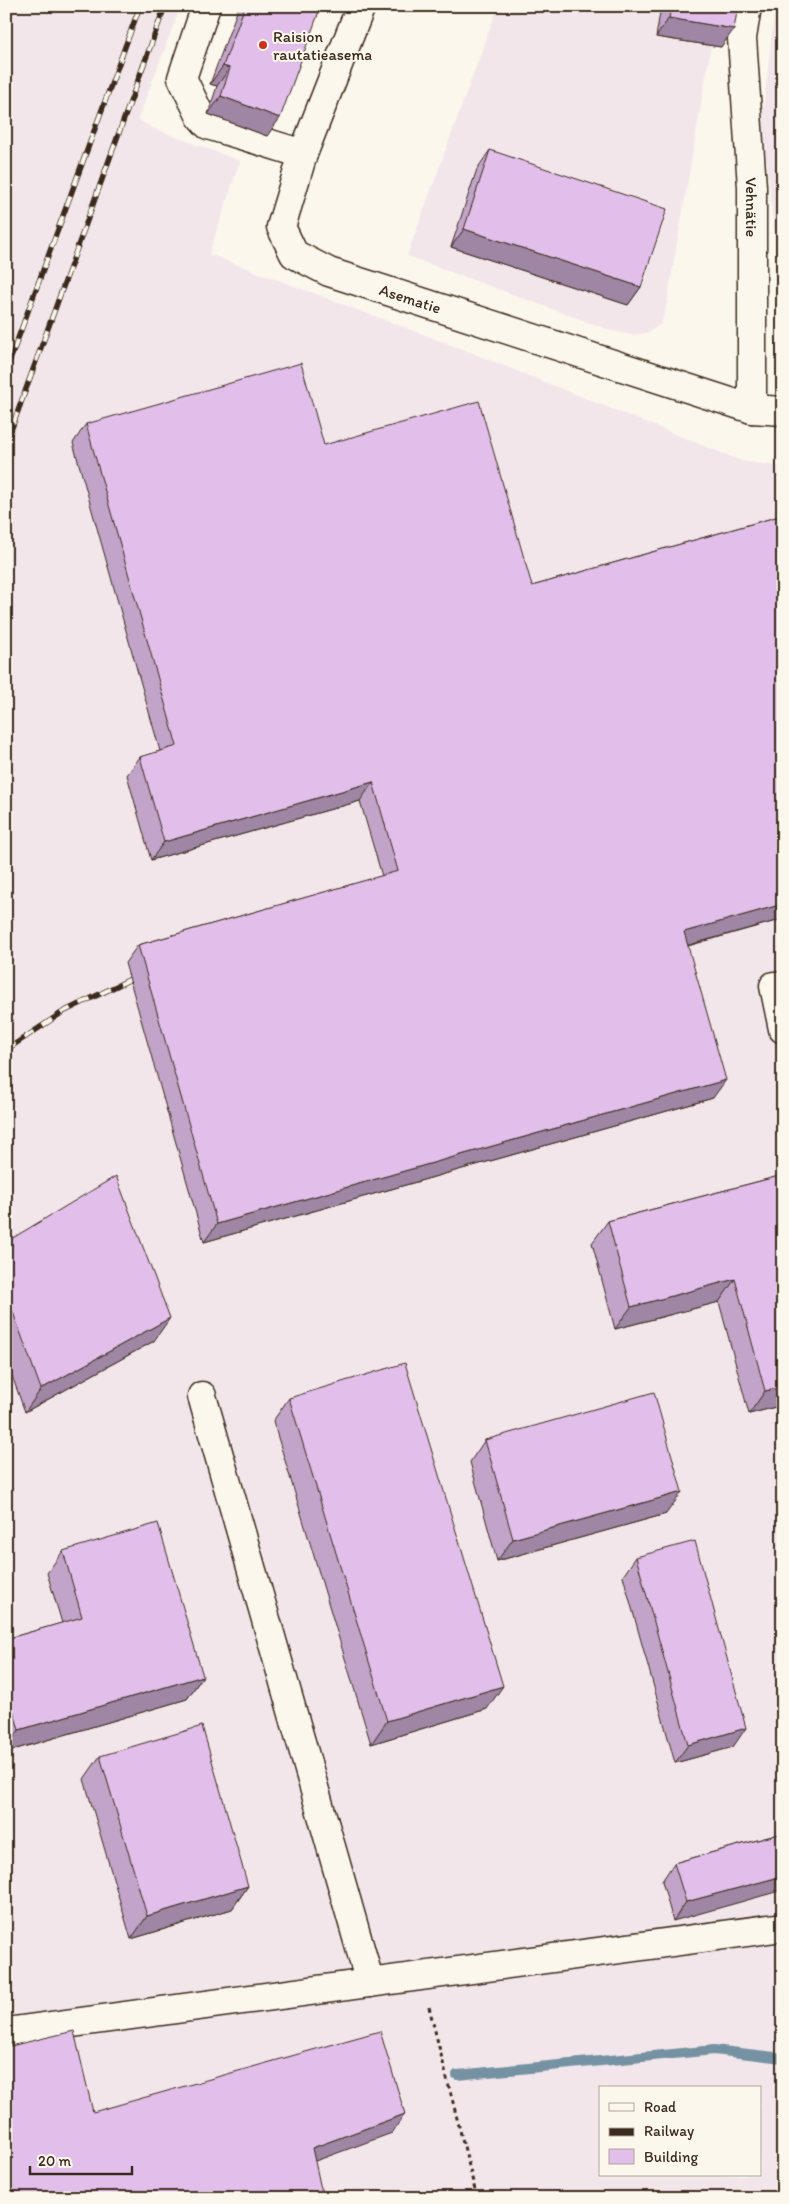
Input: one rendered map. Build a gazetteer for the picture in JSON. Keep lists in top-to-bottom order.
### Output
{
  "streets": {
    "street": ["Vehnätie", "Asematie"]
  },
  "crossings": [
    ["Vehnätie", "Asematie"]
  ],
  "places": ["Raision rautatieasema"],
  "legend": ["Road", "Railway", "Building"],
  "scale_bar": "20 m"
}
